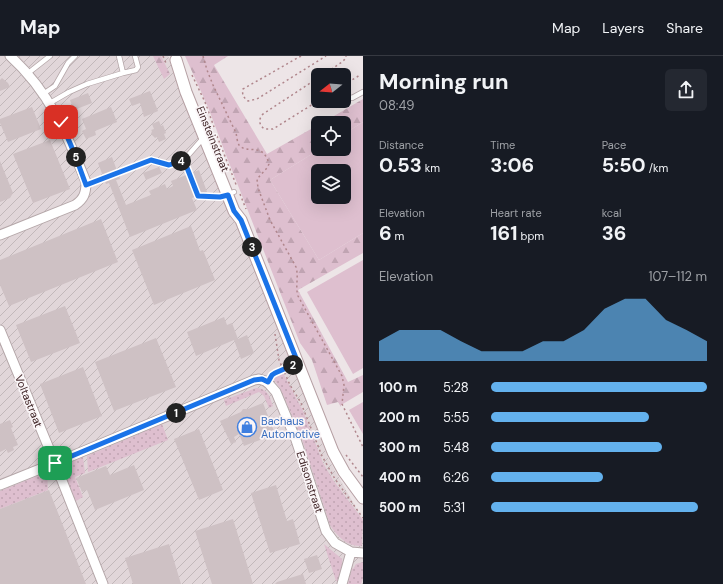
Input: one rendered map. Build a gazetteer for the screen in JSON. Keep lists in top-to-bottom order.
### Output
{
  "streets": {
    "main road": ["Einsteinstraat"],
    "street": ["Voltastraat", "Edisonstraat"]
  },
  "places": {
    "shop": ["Bachaus Automotive"]
  },
  "north": "left",
  "page": {
    "header": "Map",
    "nav": ["Map", "Layers", "Share"],
    "heading": ["Morning run", "08:49"],
    "stats": [
      ["Distance", "0.53 km"],
      ["Time", "3:06"],
      ["Pace", "5:50 /km"],
      ["Elevation", "6 m"],
      ["Heart rate", "161 bpm"],
      ["kcal", "36"]
    ],
    "pins": [
      "5",
      "4",
      "3",
      "2",
      "1"
    ],
    "chart": ["Elevation", "107–112 m"],
    "list": [
      {
        "name": "100 m",
        "note": "5:28"
      },
      {
        "name": "200 m",
        "note": "5:55"
      },
      {
        "name": "300 m",
        "note": "5:48"
      },
      {
        "name": "400 m",
        "note": "6:26"
      },
      {
        "name": "500 m",
        "note": "5:31"
      }
    ]
  }
}
